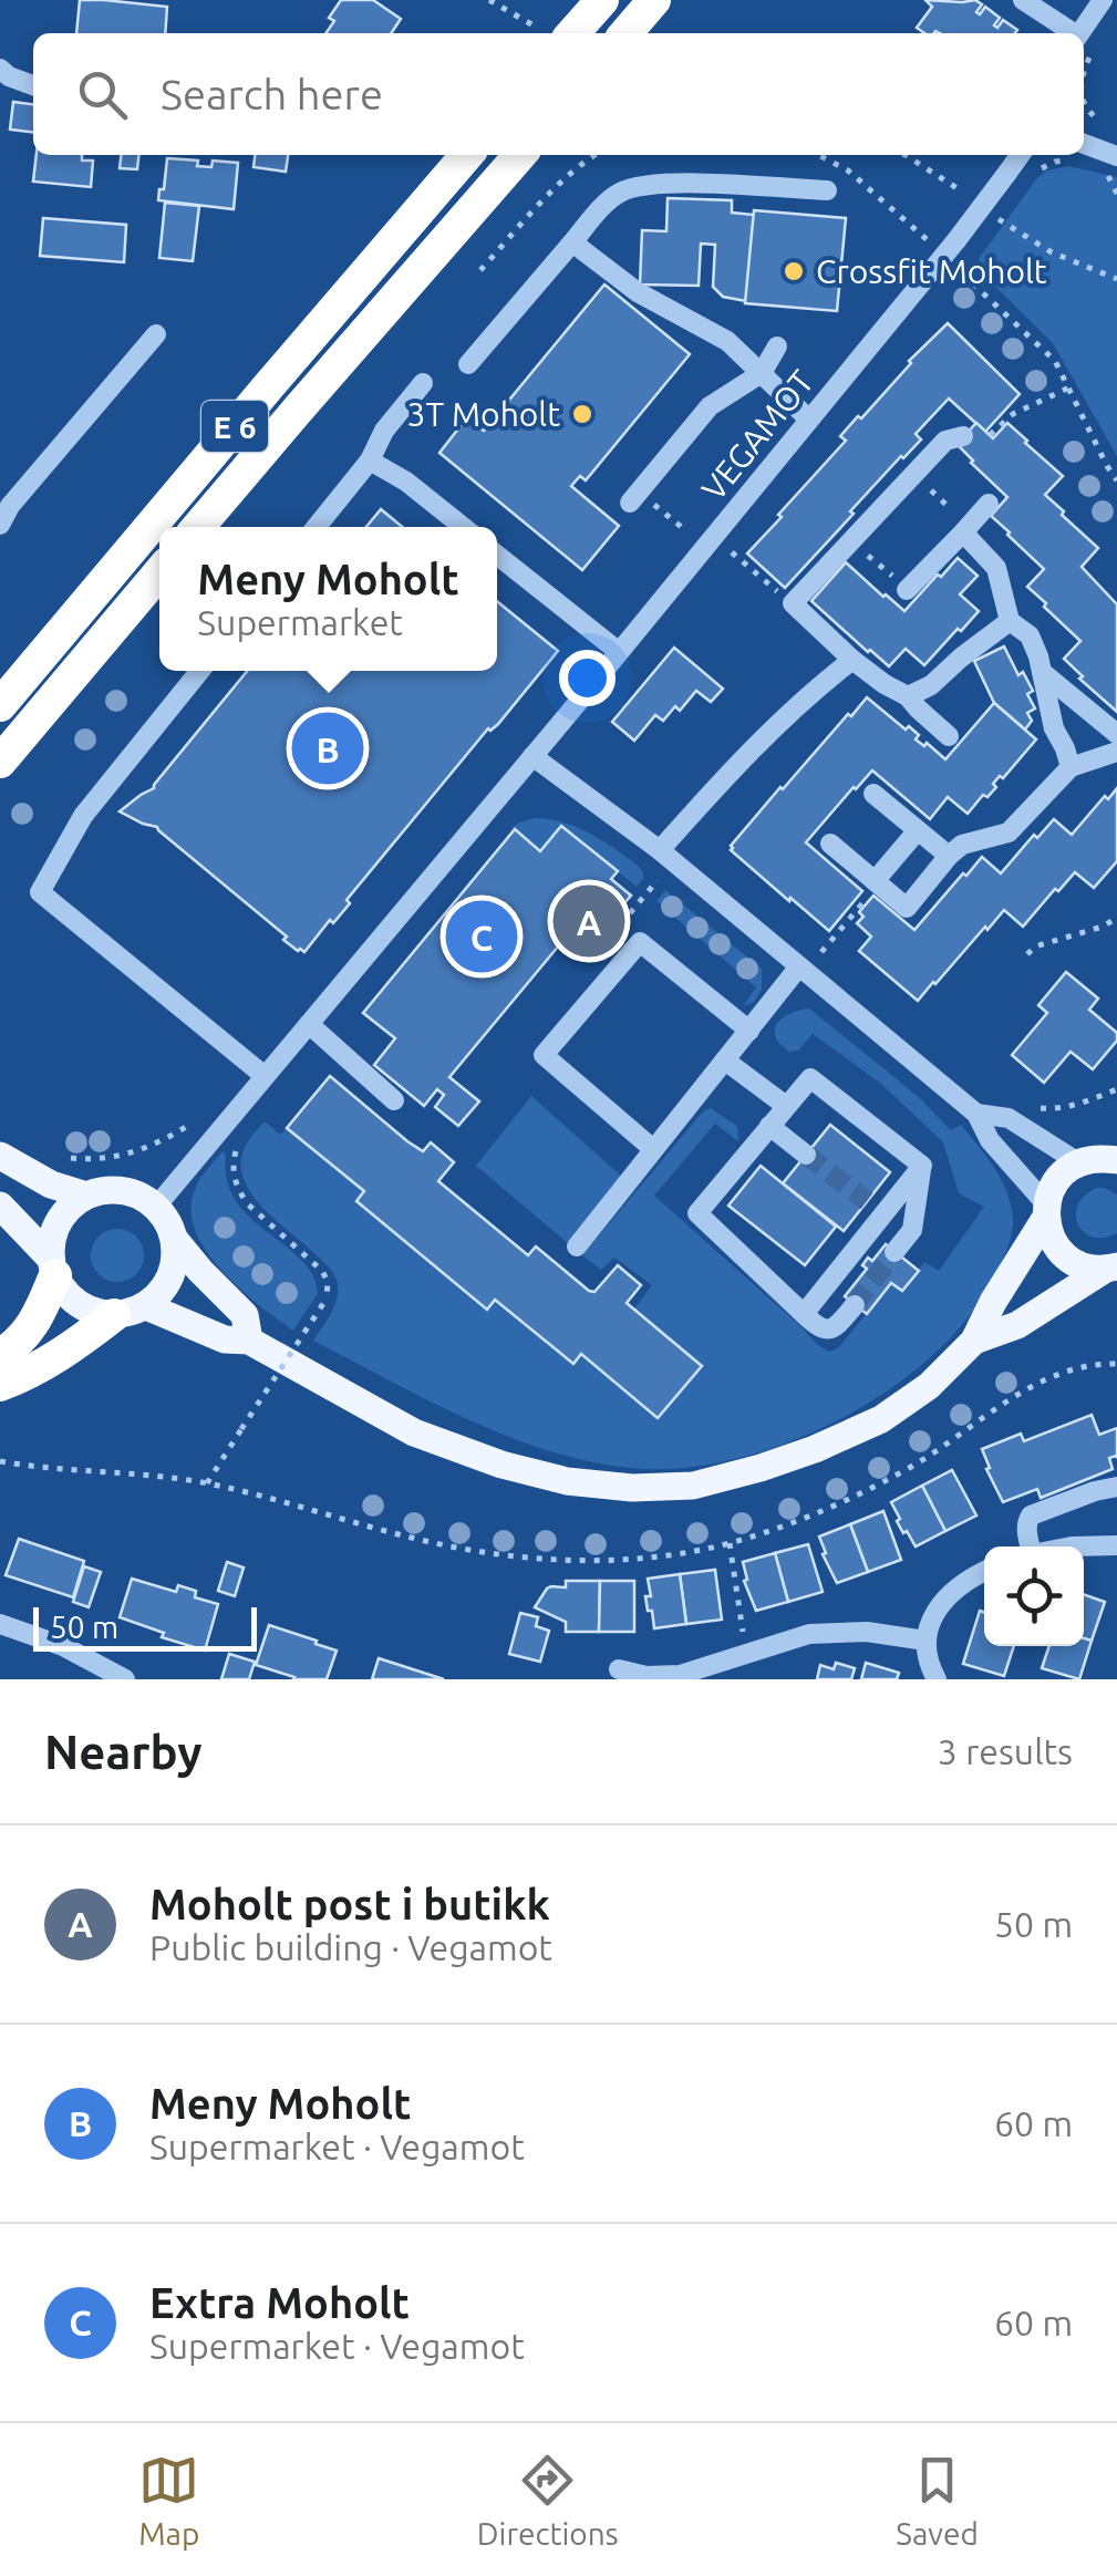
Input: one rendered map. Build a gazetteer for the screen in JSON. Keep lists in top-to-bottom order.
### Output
{
  "streets": {
    "highway": ["E 6"],
    "street": ["VEGAMOT"]
  },
  "places": ["Crossfit Moholt", "3T Moholt"],
  "scale_bar": "50 m",
  "page": {
    "search": "Search here",
    "popup": ["Meny Moholt", "Supermarket"],
    "pins": ["B", "A", "C"],
    "scale": "50 m",
    "heading": ["Nearby", "3 results"],
    "list": [
      {
        "mark": "A",
        "name": "Moholt post i butikk",
        "note": "Public building · Vegamot",
        "value": "50 m"
      },
      {
        "mark": "B",
        "name": "Meny Moholt",
        "note": "Supermarket · Vegamot",
        "value": "60 m"
      },
      {
        "mark": "C",
        "name": "Extra Moholt",
        "note": "Supermarket · Vegamot",
        "value": "60 m"
      }
    ],
    "nav": ["Map", "Directions", "Saved"]
  }
}
